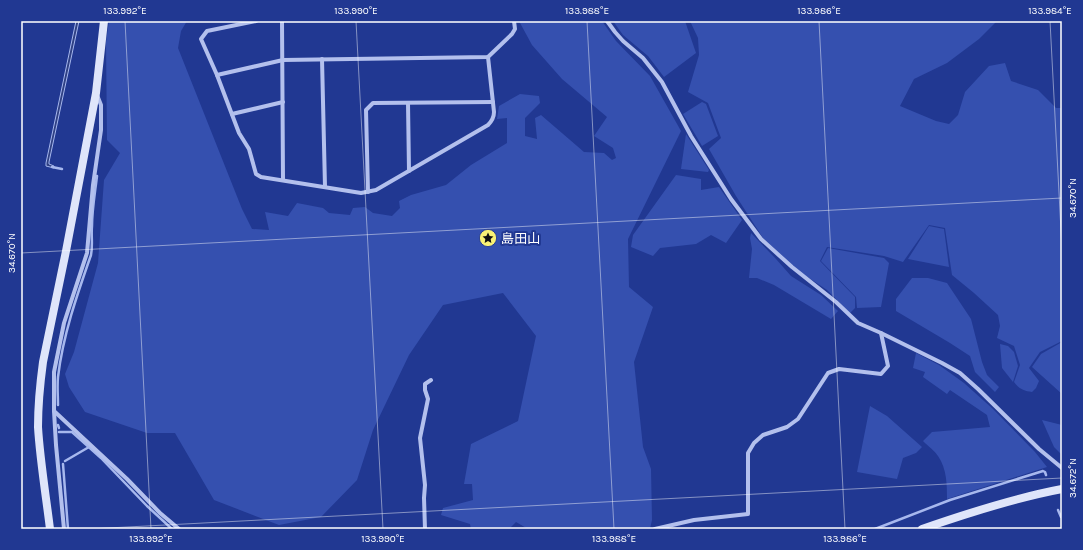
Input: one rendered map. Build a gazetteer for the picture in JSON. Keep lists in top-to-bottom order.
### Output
{
  "places": {
    "place": ["島田山"]
  },
  "coordinates": [
    "133.992°E",
    "133.990°E",
    "133.988°E",
    "133.986°E",
    "133.984°E",
    "34.670°N",
    "34.672°N"
  ]
}
